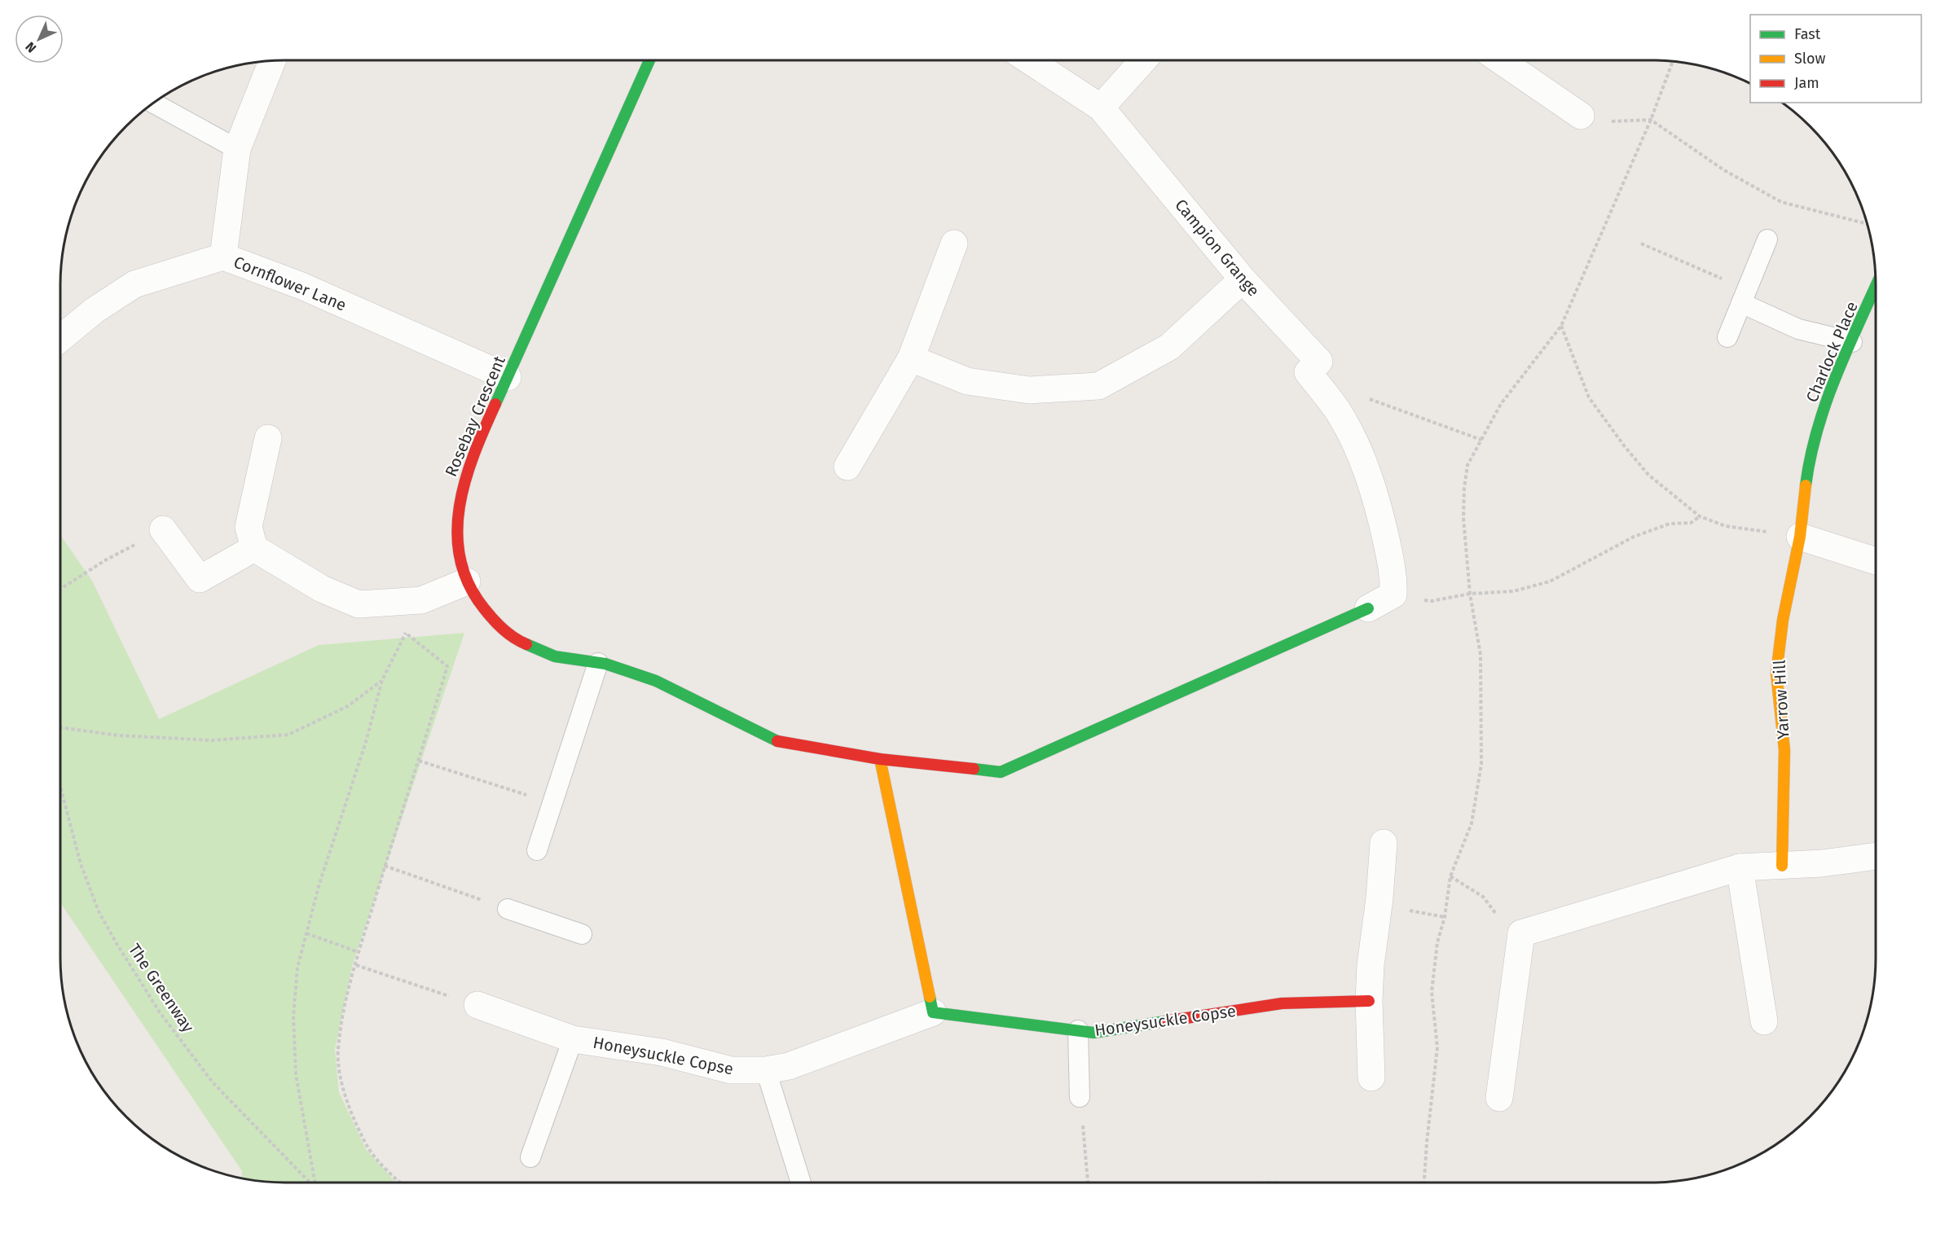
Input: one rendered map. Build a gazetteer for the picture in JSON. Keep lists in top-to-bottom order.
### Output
{
  "streets": {
    "street": [
      "Campion Grange",
      "Cornflower Lane",
      "Charlock Place",
      "Rosebay Crescent",
      "Yarrow Hill",
      "Honeysuckle Copse"
    ],
    "path": ["The Greenway"]
  },
  "crossings": [
    ["Campion Grange", "Rosebay Crescent"],
    ["Cornflower Lane", "Rosebay Crescent"],
    ["Charlock Place", "Yarrow Hill"]
  ],
  "legend": ["Fast", "Slow", "Jam"],
  "north": "bottom left"
}
